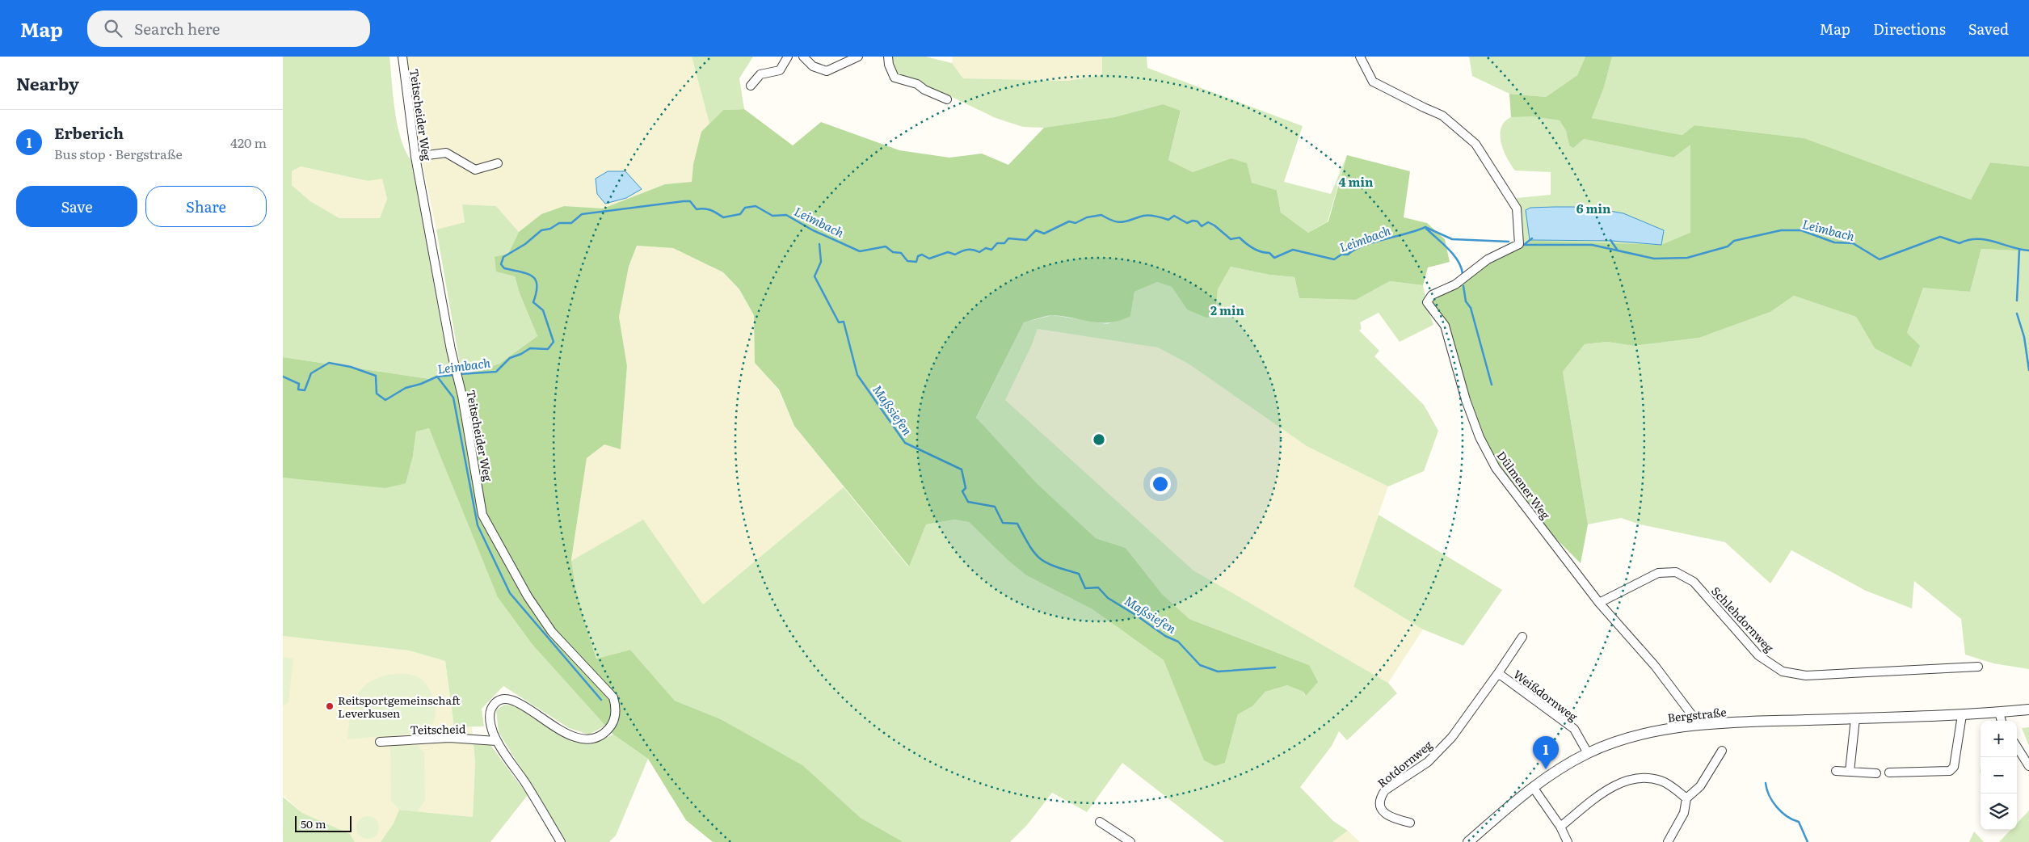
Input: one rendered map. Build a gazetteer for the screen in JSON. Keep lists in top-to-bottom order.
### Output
{
  "streets": {
    "street": [
      "Teitscheider Weg",
      "Dülmener Weg",
      "Schlehdornweg",
      "Weißdornweg",
      "Bergstraße",
      "Teitscheid",
      "Rotdornweg"
    ]
  },
  "crossings": [
    ["Teitscheider Weg", "Teitscheid"],
    ["Dülmener Weg", "Schlehdornweg"],
    ["Dülmener Weg", "Bergstraße"],
    ["Weißdornweg", "Bergstraße"],
    ["Weißdornweg", "Rotdornweg"]
  ],
  "water": ["Leimbach", "Maßsiefen"],
  "places": ["Reitsportgemeinschaft Leverkusen"],
  "scale_bar": "50 m",
  "page": {
    "header": "Map",
    "search": "Search here",
    "nav": ["Map", "Directions", "Saved"],
    "heading": "Nearby",
    "list": [
      {
        "mark": "1",
        "name": "Erberich",
        "note": "Bus stop · Bergstraße",
        "value": "420 m"
      }
    ],
    "buttons": ["Save", "Share"],
    "map_buttons": ["+", "−"],
    "pins": "1",
    "scale": "50 m"
  },
  "rings": ["4 min", "6 min", "2 min"]
}
